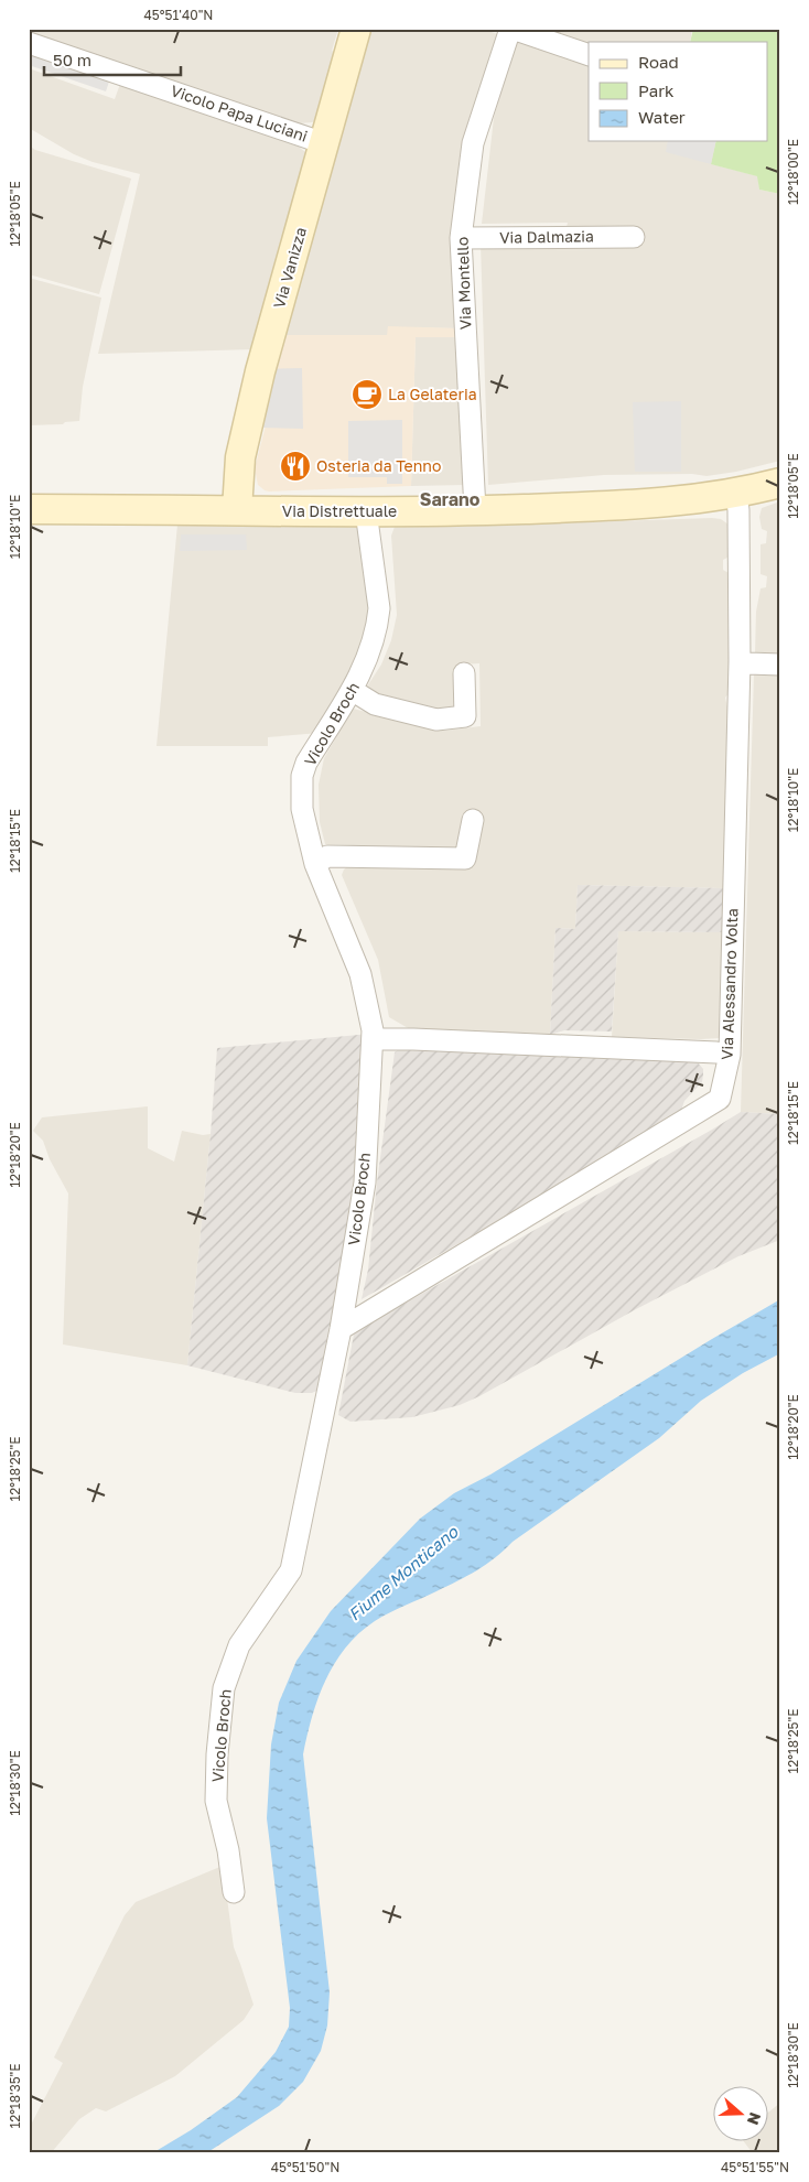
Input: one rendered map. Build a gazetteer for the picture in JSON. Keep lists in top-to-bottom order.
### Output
{
  "streets": {
    "main road": ["Via Vanizza", "Via Distrettuale"],
    "street": [
      "Vicolo Papa Luciani",
      "Via Dalmazia",
      "Via Montello",
      "Vicolo Broch",
      "Via Alessandro Volta"
    ]
  },
  "crossings": [
    ["Vicolo Papa Luciani", "Via Vanizza"],
    ["Via Dalmazia", "Via Montello"],
    ["Via Vanizza", "Via Distrettuale"],
    ["Via Montello", "Via Distrettuale"],
    ["Via Distrettuale", "Vicolo Broch"],
    ["Via Distrettuale", "Via Alessandro Volta"],
    ["Vicolo Broch", "Via Alessandro Volta"]
  ],
  "districts": ["Sarano"],
  "water": ["Fiume Monticano"],
  "places": {
    "cafe": ["La Gelateria"],
    "restaurant": ["Osteria da Tenno"]
  },
  "legend": ["Road", "Park", "Water"],
  "scale_bar": "50 m",
  "north": "right",
  "coordinates": [
    "45°51'40\"N",
    "12°18'00\"E",
    "12°18'05\"E",
    "12°18'10\"E",
    "12°18'15\"E",
    "12°18'20\"E",
    "12°18'25\"E",
    "12°18'30\"E",
    "12°18'35\"E",
    "45°51'50\"N",
    "45°51'55\"N"
  ]
}
